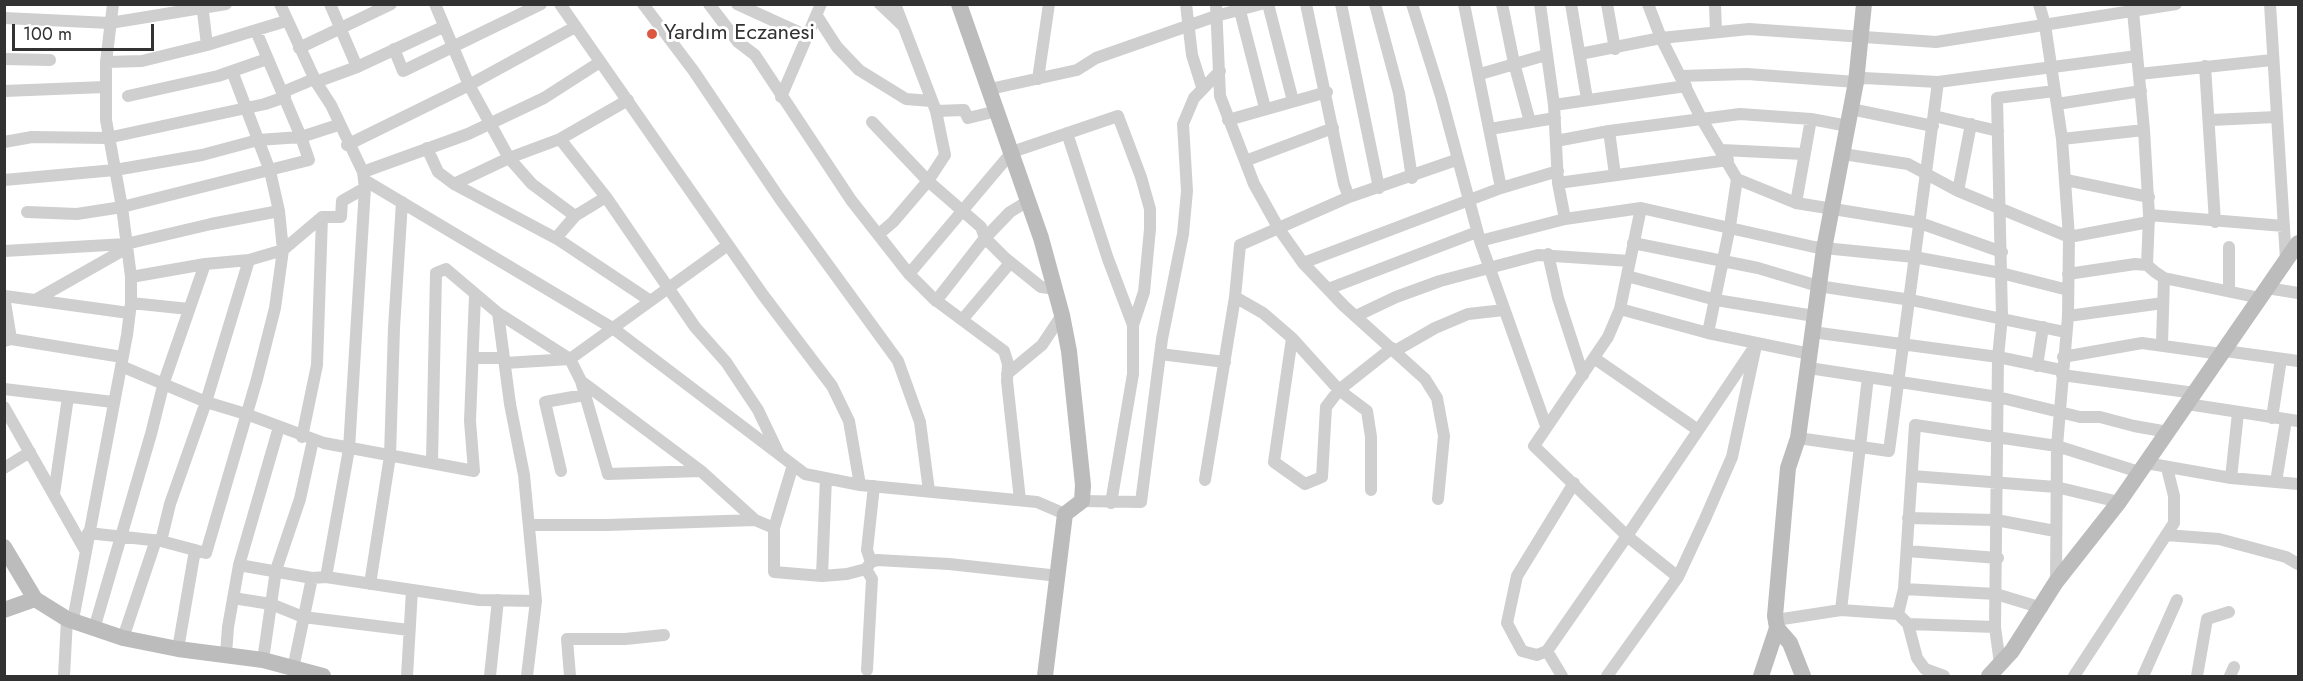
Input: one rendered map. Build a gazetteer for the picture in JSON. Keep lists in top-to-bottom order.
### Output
{
  "places": ["Yardım Eczanesi"],
  "scale_bar": "100 m"
}
